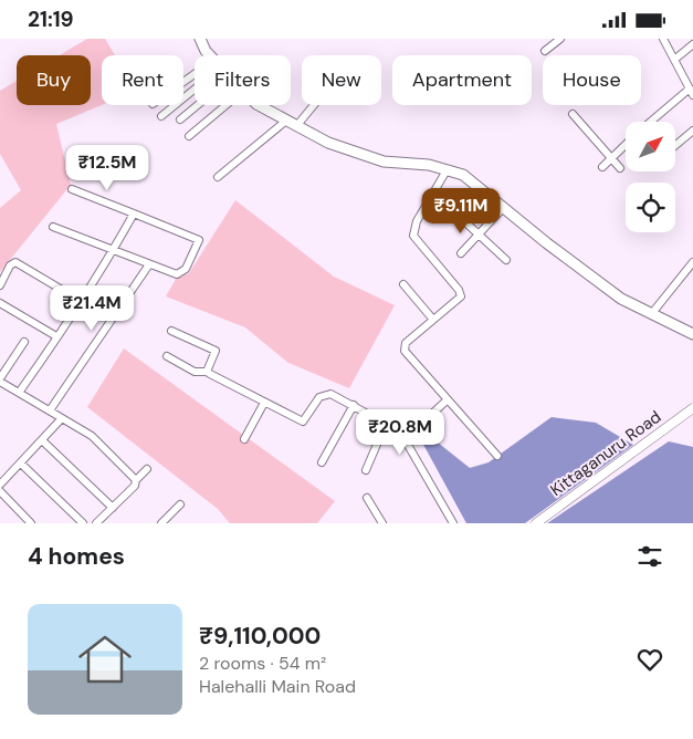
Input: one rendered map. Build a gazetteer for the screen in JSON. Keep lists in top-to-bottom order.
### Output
{
  "streets": {
    "street": ["Kittaganuru Road"]
  },
  "north": "top right",
  "page": {
    "status": "21:19",
    "chip": [
      "Buy",
      "Rent",
      "Filters",
      "New",
      "Apartment",
      "House"
    ],
    "price": [
      "₹12.5M",
      "₹9.11M",
      "₹21.4M",
      "₹20.8M"
    ],
    "heading": "4 homes",
    "list": [
      {
        "name": "₹9,110,000",
        "note": "2 rooms · 54 m² · Halehalli Main Road"
      }
    ]
  }
}
